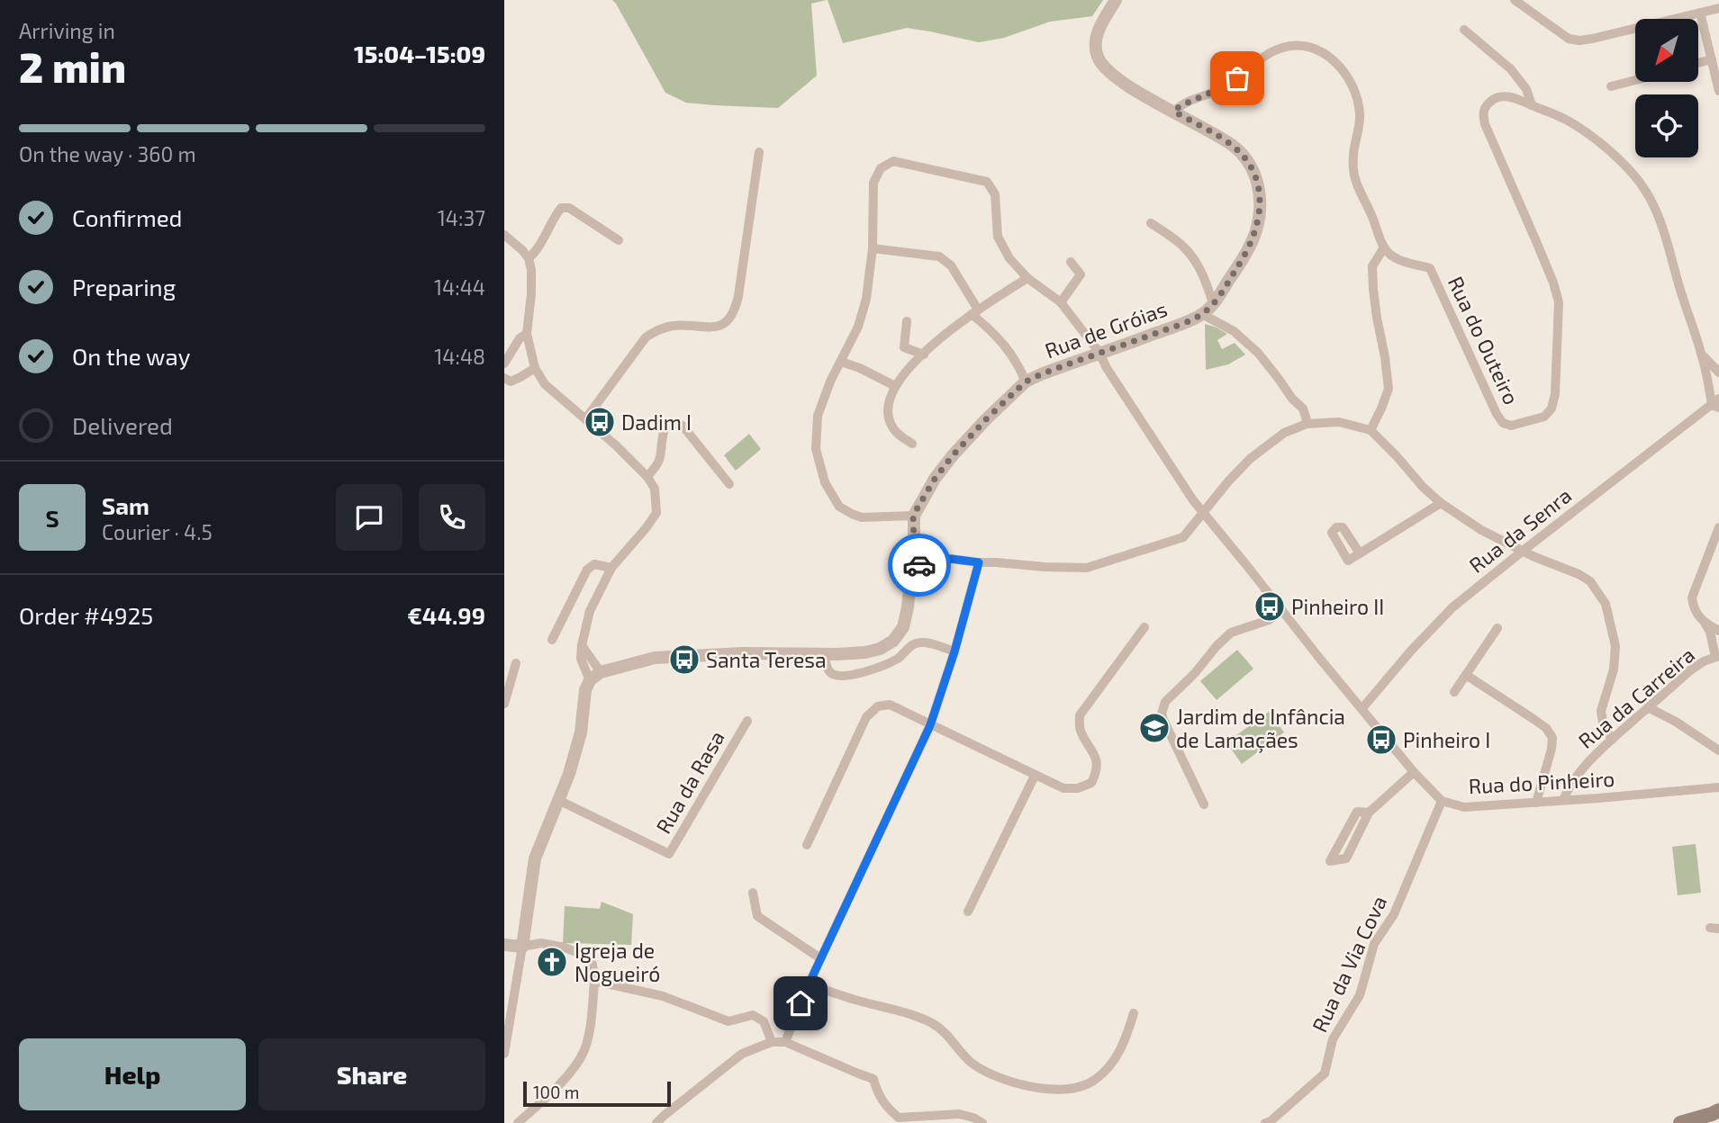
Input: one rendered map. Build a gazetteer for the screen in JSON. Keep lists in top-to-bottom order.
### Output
{
  "streets": {
    "street": [
      "Rua de Gróias",
      "Rua do Outeiro",
      "Rua da Senra",
      "Rua da Carreira",
      "Rua da Rasa",
      "Rua do Pinheiro",
      "Rua da Via Cova"
    ]
  },
  "crossings": [
    ["Rua de Gróias", "Rua do Pinheiro"],
    ["Rua do Outeiro", "Rua da Senra"],
    ["Rua da Senra", "Rua do Pinheiro"],
    ["Rua da Carreira", "Rua do Pinheiro"],
    ["Rua do Pinheiro", "Rua da Via Cova"]
  ],
  "places": {
    "bus stop": [
      "Dadim I",
      "Pinheiro II",
      "Santa Teresa",
      "Pinheiro I"
    ],
    "school or university": ["Jardim de Infância de Lamaçães"],
    "church": ["Igreja de Nogueiró"]
  },
  "scale_bar": "100 m",
  "north": "bottom left",
  "page": {
    "heading": ["2 min", "Arriving in", "15:04–15:09"],
    "panel": [
      "Sam",
      "Courier · 4.5",
      "Order #4925",
      "€44.99"
    ],
    "bar": "On the way · 360 m",
    "list": [
      ["Confirmed", "14:37"],
      ["Preparing", "14:44"],
      ["On the way", "14:48"],
      "Delivered"
    ],
    "round": "S",
    "buttons": ["Help", "Share"],
    "scale": "100 m"
  }
}
